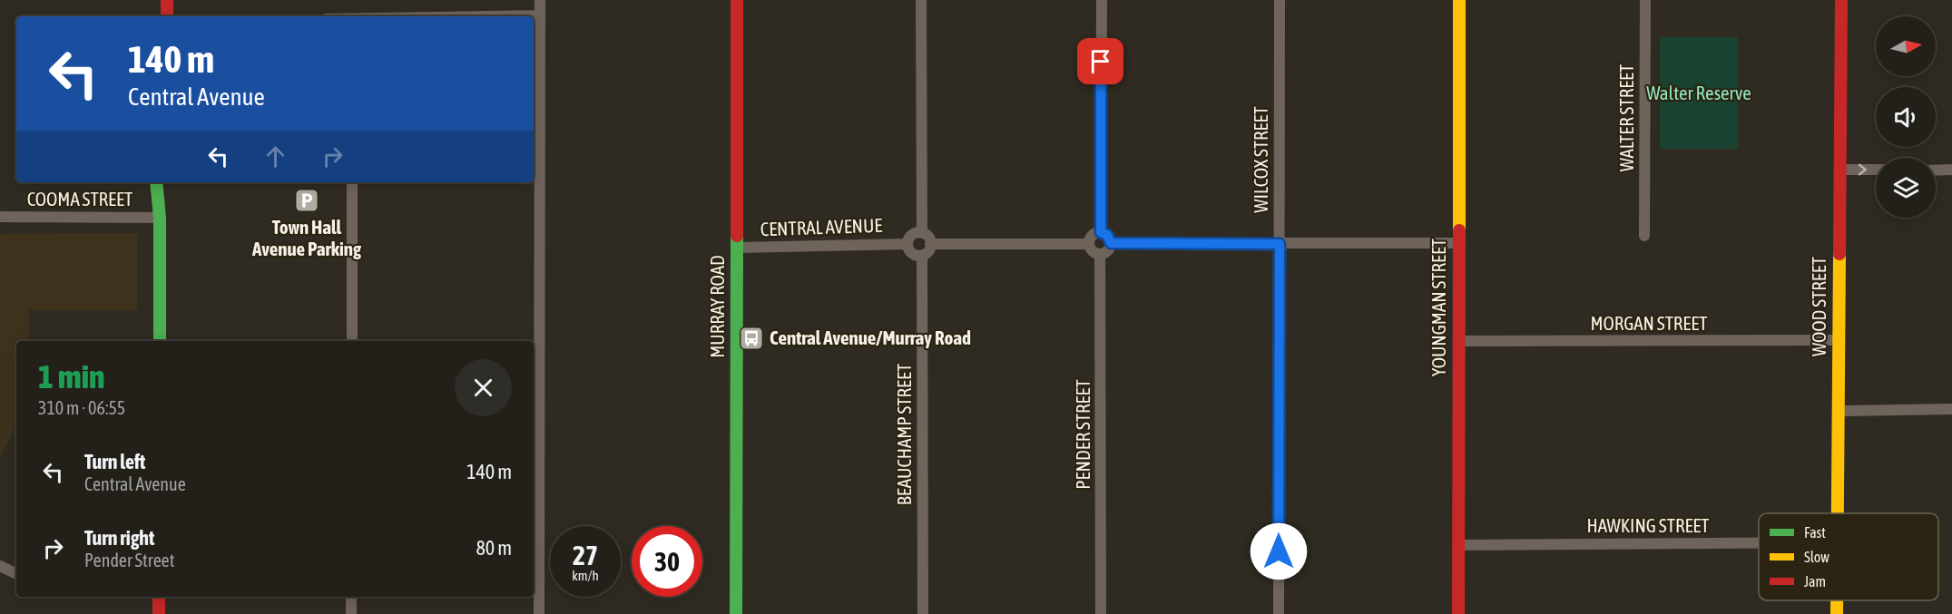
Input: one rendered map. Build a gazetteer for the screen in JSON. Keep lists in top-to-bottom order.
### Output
{
  "streets": {
    "street": [
      "WALTER STREET",
      "WILCOX STREET",
      "COOMA STREET",
      "CENTRAL AVENUE",
      "MURRAY ROAD",
      "WOOD STREET",
      "YOUNGMAN STREET",
      "MORGAN STREET",
      "BEAUCHAMP STREET",
      "PENDER STREET",
      "HAWKING STREET"
    ]
  },
  "crossings": [
    ["CENTRAL AVENUE", "MURRAY ROAD"],
    ["CENTRAL AVENUE", "BEAUCHAMP STREET"],
    ["WOOD STREET", "MORGAN STREET"],
    ["YOUNGMAN STREET", "MORGAN STREET"],
    ["YOUNGMAN STREET", "HAWKING STREET"]
  ],
  "parks": ["Walter Reserve"],
  "places": {
    "parking": ["Town Hall Avenue Parking"],
    "bus stop": ["Central Avenue/Murray Road"]
  },
  "legend": ["Fast", "Slow", "Jam"],
  "north": "right",
  "page": {
    "turn": ["140 m", "Central Avenue"],
    "heading": ["1 min", "310 m · 06:55"],
    "list": [
      {
        "name": "Turn left",
        "note": "Central Avenue",
        "value": "140 m"
      },
      {
        "name": "Turn right",
        "note": "Pender Street",
        "value": "80 m"
      }
    ],
    "speed": "27 km/h",
    "limit": "30"
  }
}
